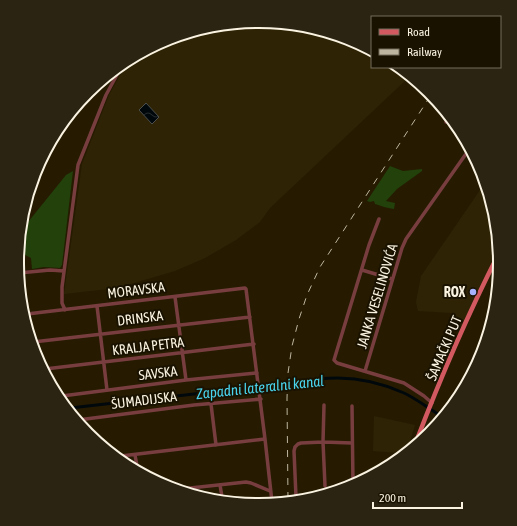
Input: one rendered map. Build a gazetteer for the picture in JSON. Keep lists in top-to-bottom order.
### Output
{
  "streets": {
    "main road": ["ŠAMAČKI PUT"],
    "street": [
      "MORAVSKA",
      "JANKA VESELINOVIĆA",
      "DRINSKA",
      "KRALJA PETRA",
      "SAVSKA",
      "ŠUMADIJSKA"
    ]
  },
  "crossings": [
    ["MORAVSKA", "DRINSKA"]
  ],
  "water": ["Zapadni lateralni kanal"],
  "places": ["ROX"],
  "legend": ["Road", "Railway"],
  "scale_bar": "200 m"
}
